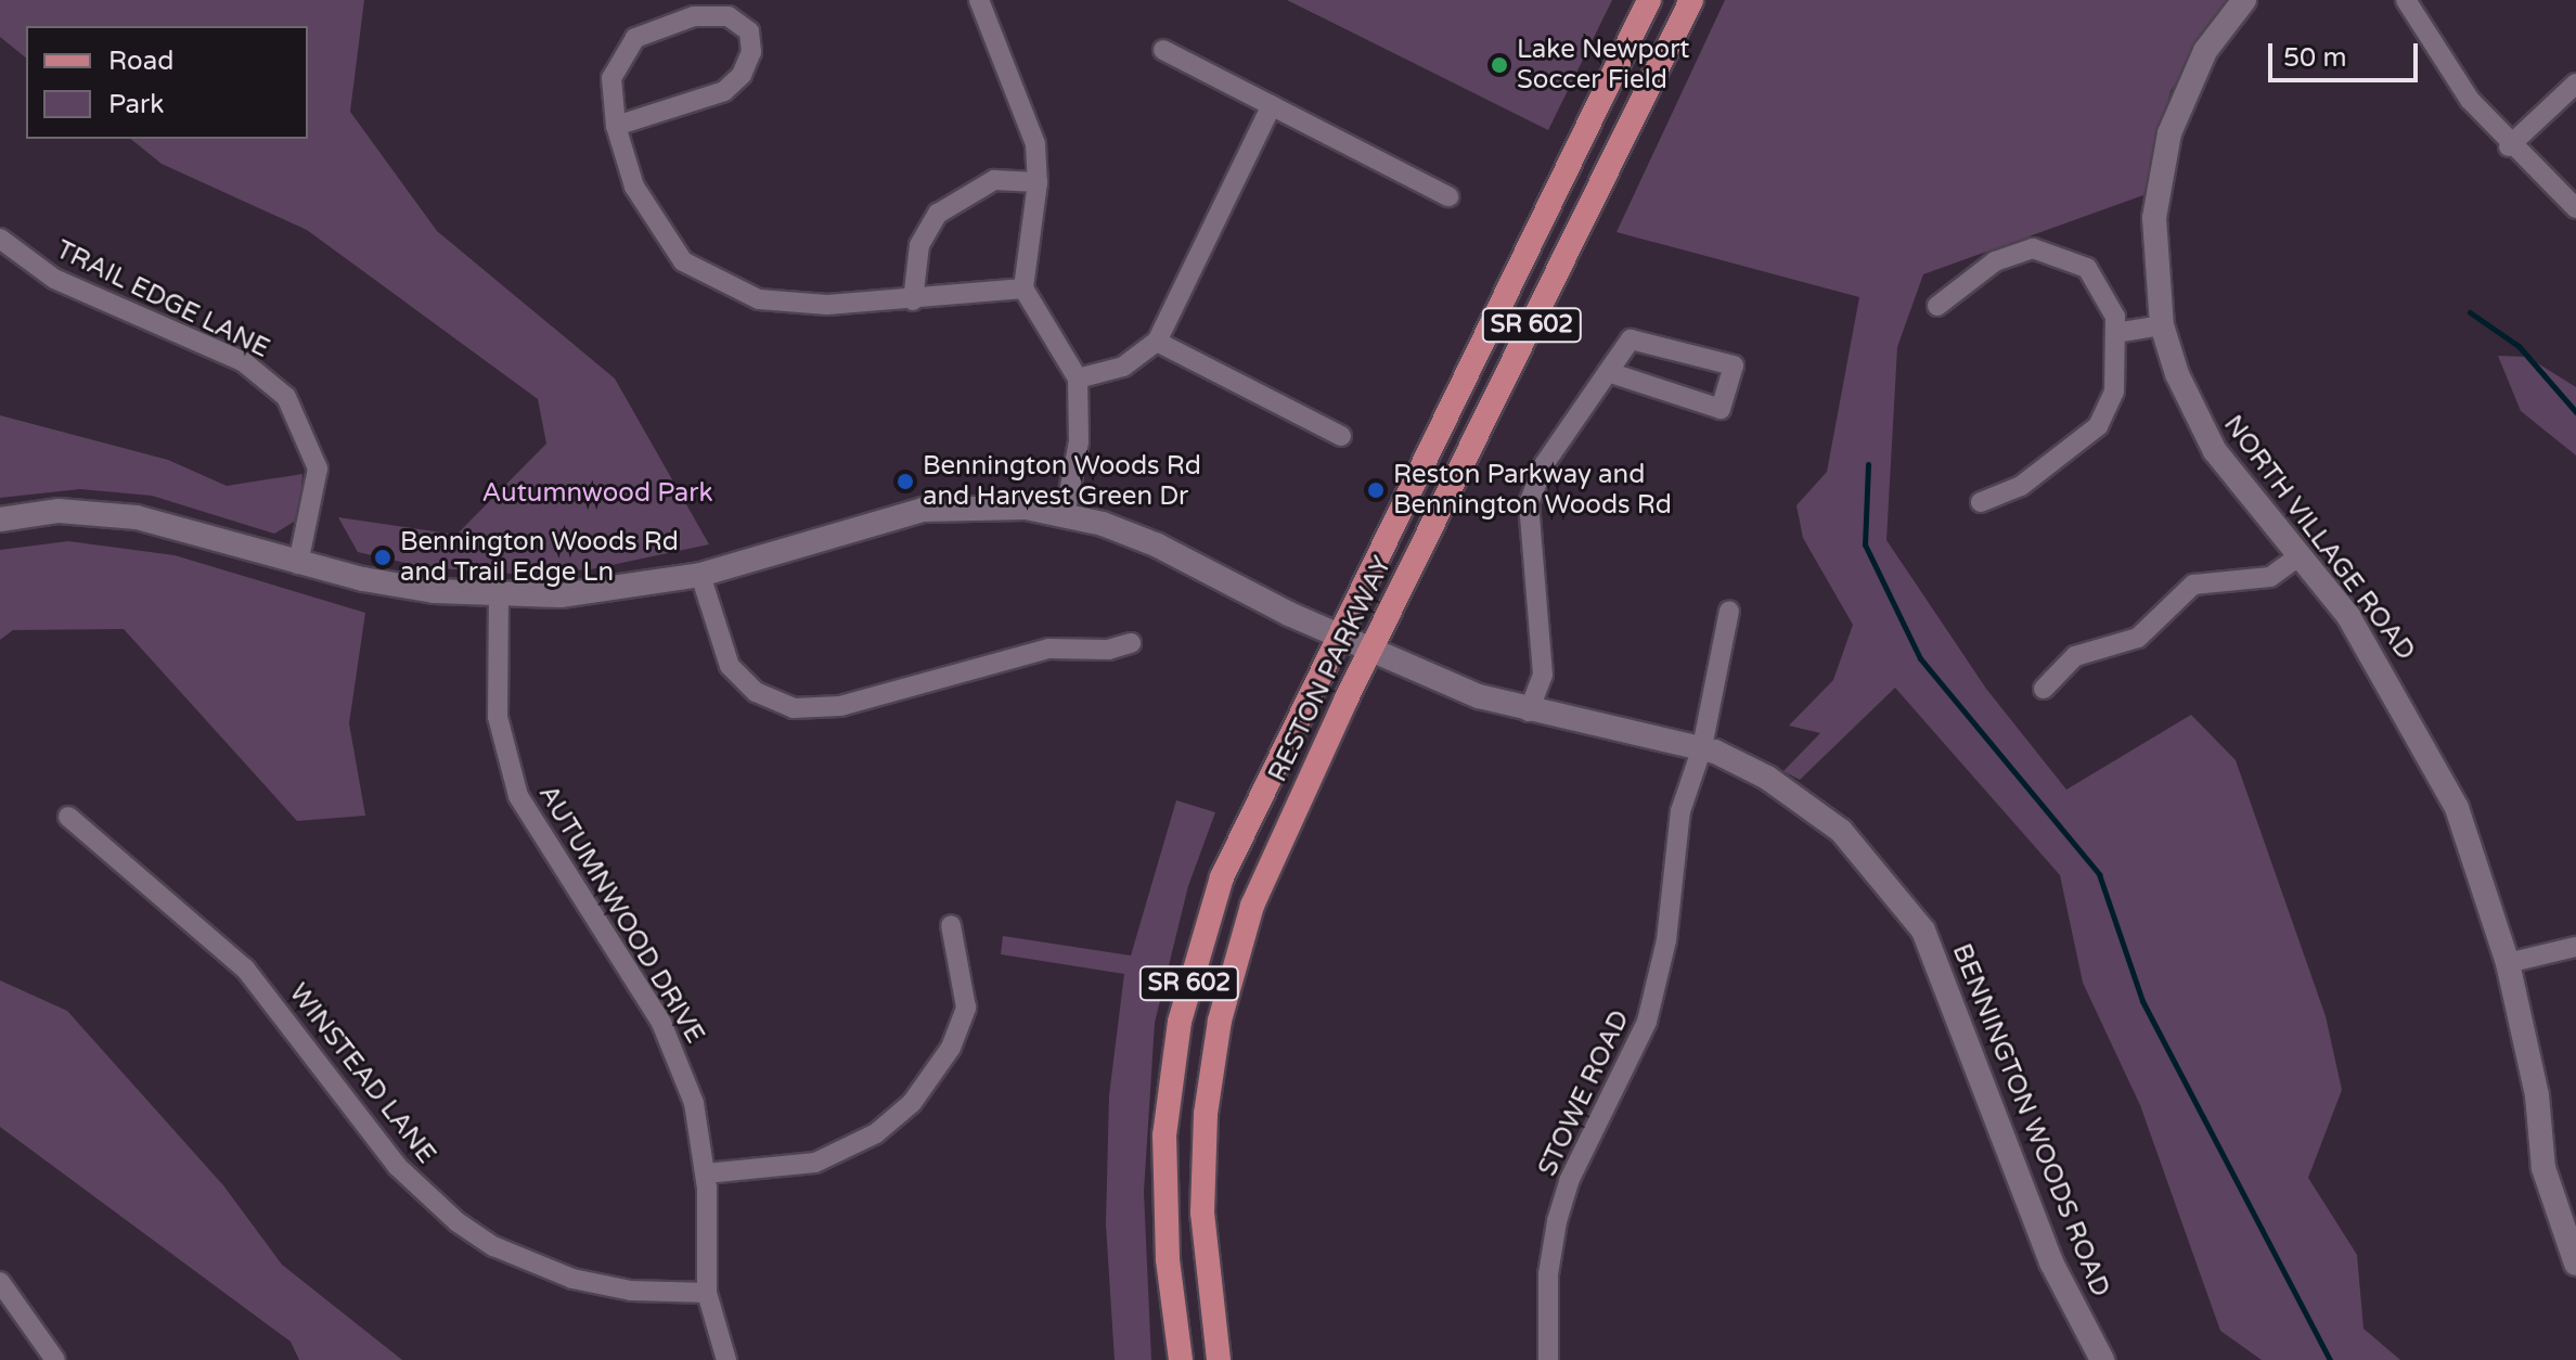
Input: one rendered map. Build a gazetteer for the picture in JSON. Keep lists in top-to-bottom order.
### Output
{
  "streets": {
    "main road": ["SR 602", "RESTON PARKWAY"],
    "street": [
      "TRAIL EDGE LANE",
      "NORTH VILLAGE ROAD",
      "AUTUMNWOOD DRIVE",
      "WINSTEAD LANE",
      "STOWE ROAD",
      "BENNINGTON WOODS ROAD"
    ]
  },
  "crossings": [
    ["TRAIL EDGE LANE", "BENNINGTON WOODS ROAD"],
    ["RESTON PARKWAY", "BENNINGTON WOODS ROAD"],
    ["AUTUMNWOOD DRIVE", "WINSTEAD LANE"],
    ["AUTUMNWOOD DRIVE", "BENNINGTON WOODS ROAD"],
    ["STOWE ROAD", "BENNINGTON WOODS ROAD"]
  ],
  "parks": ["Autumnwood Park"],
  "places": [
    "Lake Newport Soccer Field",
    "Bennington Woods Rd and Harvest Green Dr",
    "Reston Parkway and Bennington Woods Rd",
    "Bennington Woods Rd and Trail Edge Ln"
  ],
  "legend": ["Road", "Park"],
  "scale_bar": "50 m"
}
